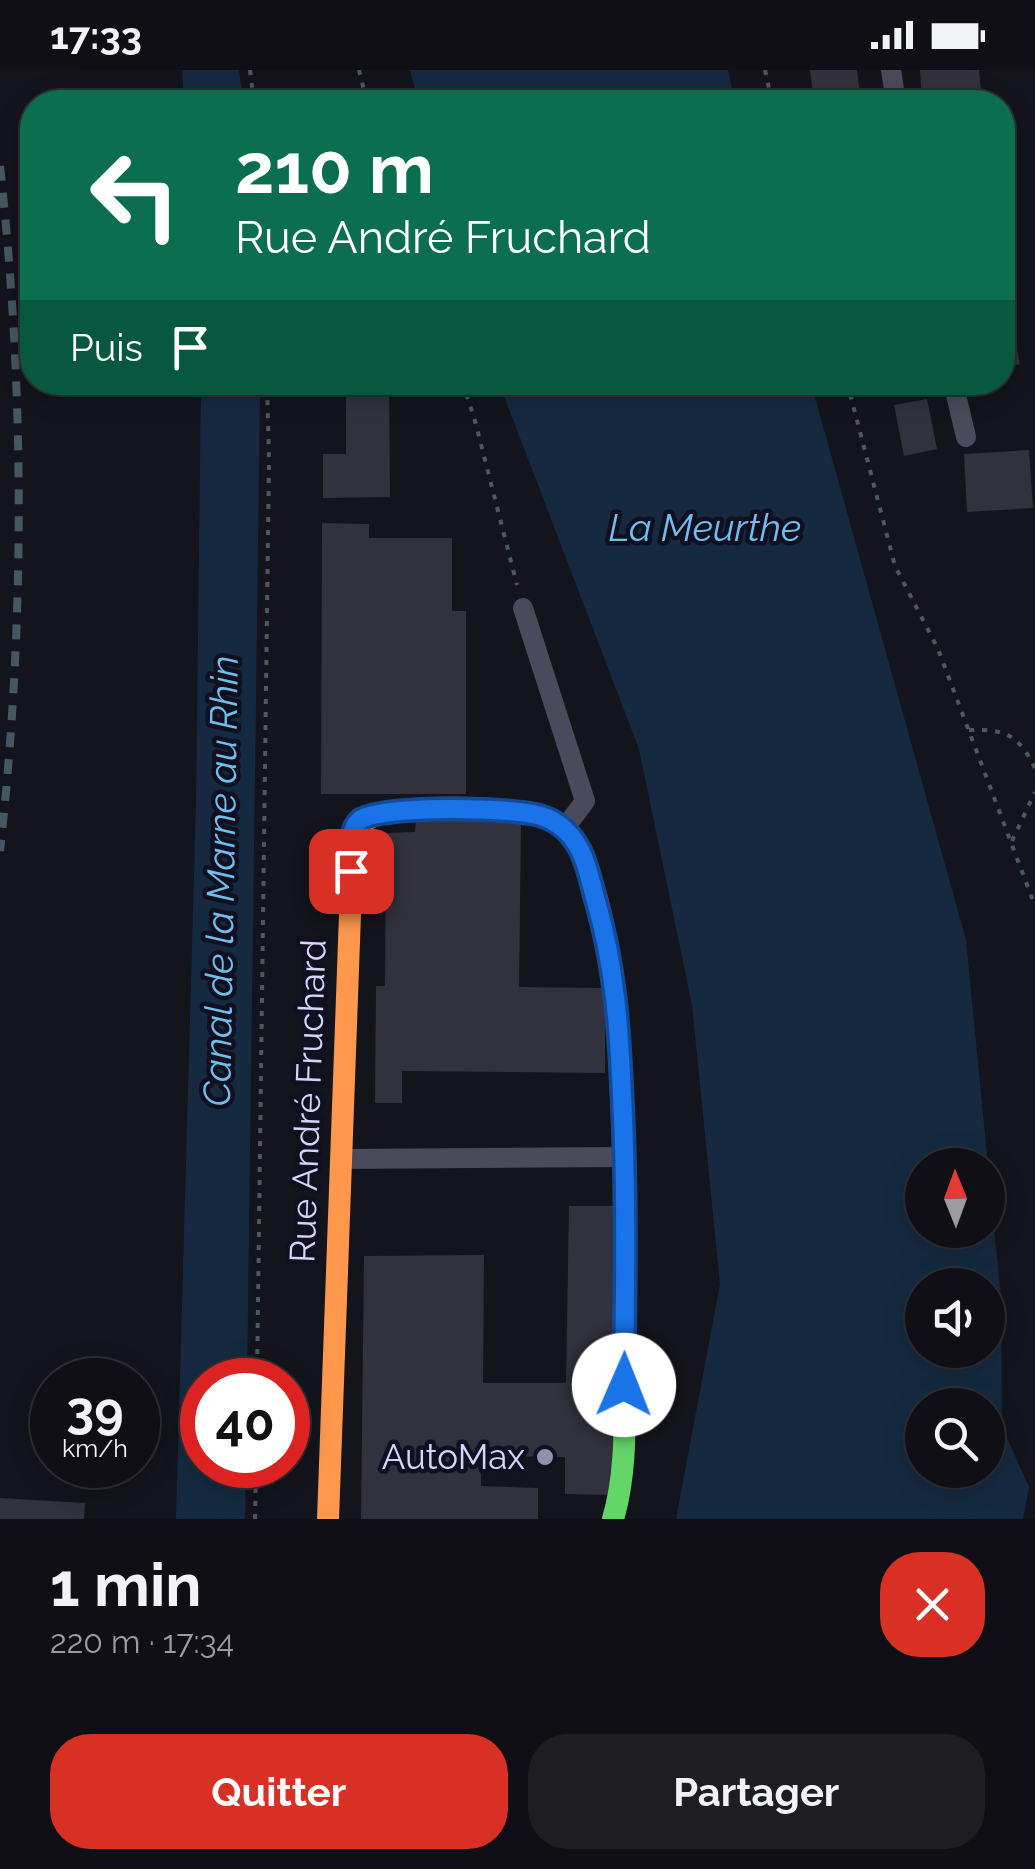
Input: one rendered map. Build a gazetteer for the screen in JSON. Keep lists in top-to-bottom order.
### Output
{
  "streets": {
    "street": ["Rue André Fruchard"]
  },
  "water": ["La Meurthe", "Canal de la Marne au Rhin"],
  "places": ["AutoMax"],
  "north": "top",
  "page": {
    "status": "17:33",
    "turn": ["210 m", "Rue André Fruchard"],
    "then": "Puis",
    "speed": "39 km/h",
    "limit": "40",
    "heading": ["1 min", "220 m · 17:34"],
    "buttons": ["Quitter", "Partager"]
  }
}
